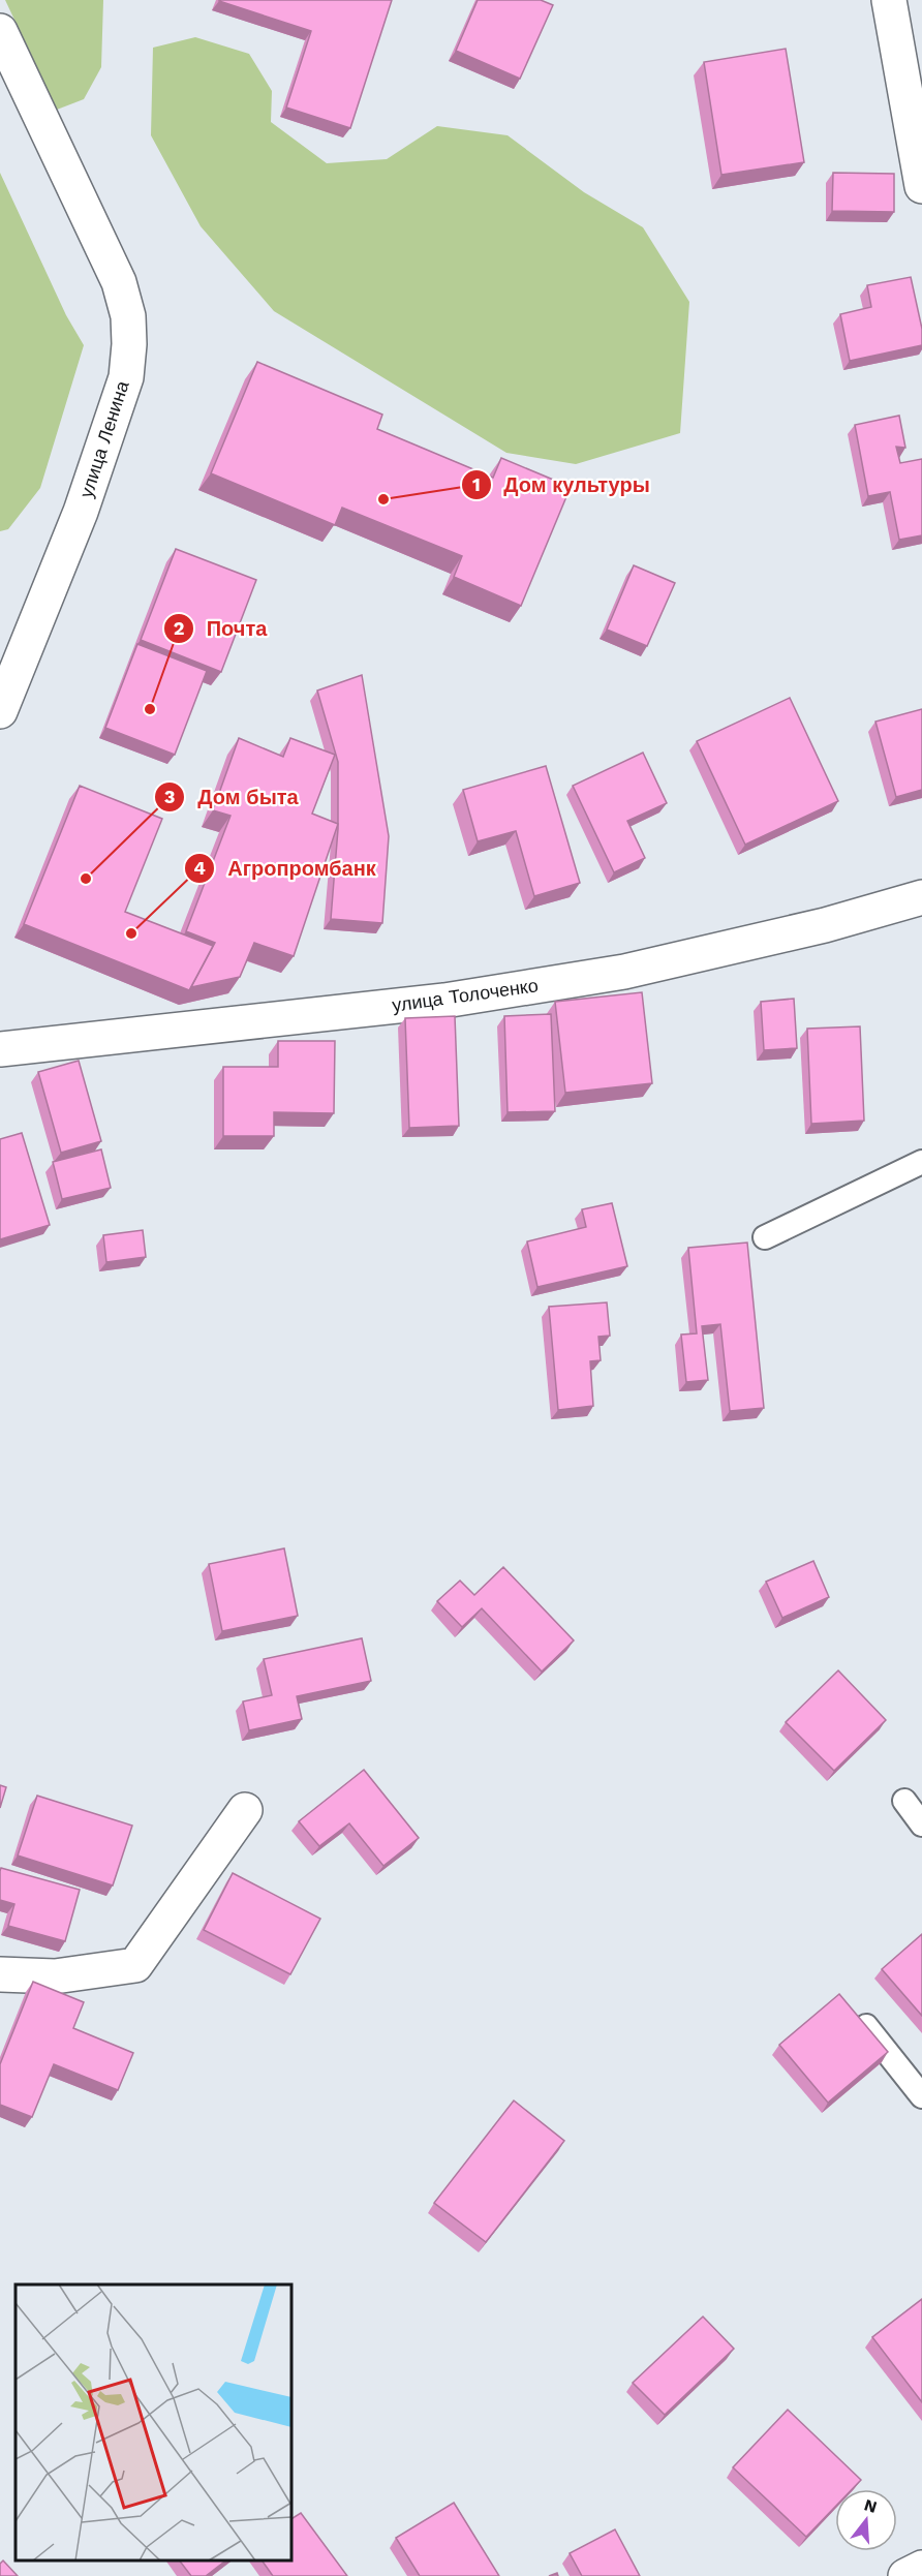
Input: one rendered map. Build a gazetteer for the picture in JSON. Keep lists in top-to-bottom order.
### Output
{
  "streets": {
    "street": ["улица Ленина", "улица Толоченко"]
  },
  "places": [
    "Дом культуры",
    "Почта",
    "Дом быта",
    "Агропромбанк"
  ],
  "north": "top"
}
